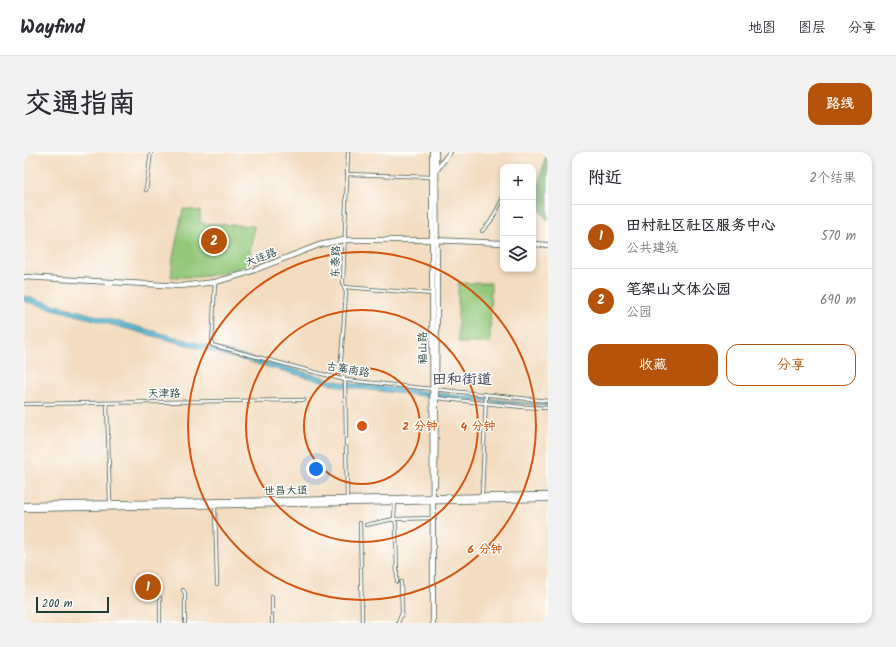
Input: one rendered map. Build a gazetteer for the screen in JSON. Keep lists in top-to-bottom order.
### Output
{
  "streets": {
    "main road": ["大连路", "世昌大道"],
    "street": ["东泰路", "古寨南路", "天津路"]
  },
  "crossings": [
    ["大连路", "东泰路"],
    ["大连路", "古寨南路"]
  ],
  "districts": ["田和街道"],
  "scale_bar": "200 m",
  "page": {
    "header": "Wayfind",
    "nav": ["地图", "图层", "分享"],
    "title": "交通指南",
    "buttons": [
      "路线",
      ["收藏", "分享"]
    ],
    "heading": ["附近", "2个结果"],
    "map_buttons": ["+", "−"],
    "list": [
      {
        "mark": "1",
        "name": "田村社区社区服务中心",
        "note": "公共建筑",
        "value": "570 m"
      },
      {
        "mark": "2",
        "name": "笔架山文体公园",
        "note": "公园",
        "value": "690 m"
      }
    ],
    "pins": ["2", "1"],
    "scale": "200 m"
  },
  "rings": ["2 分钟", "4 分钟", "6 分钟"]
}
